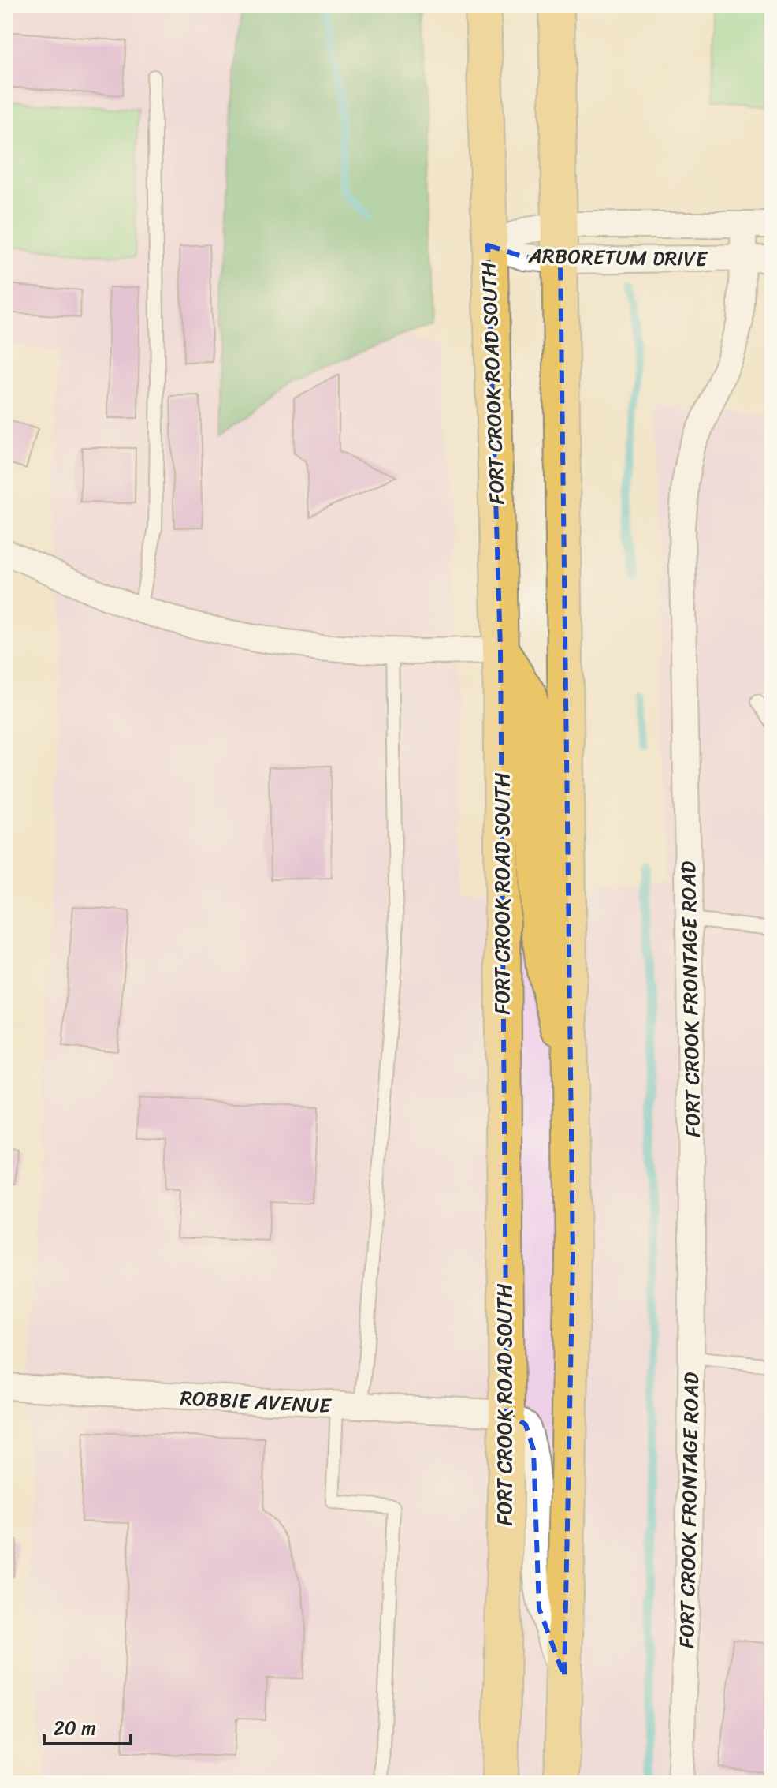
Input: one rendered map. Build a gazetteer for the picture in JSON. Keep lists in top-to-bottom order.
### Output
{
  "streets": {
    "main road": ["FORT CROOK ROAD SOUTH"],
    "street": ["ARBORETUM DRIVE", "FORT CROOK FRONTAGE ROAD", "ROBBIE AVENUE"]
  },
  "crossings": [
    ["ARBORETUM DRIVE", "FORT CROOK ROAD SOUTH"],
    ["ARBORETUM DRIVE", "FORT CROOK FRONTAGE ROAD"],
    ["FORT CROOK ROAD SOUTH", "ROBBIE AVENUE"]
  ],
  "scale_bar": "20 m"
}
